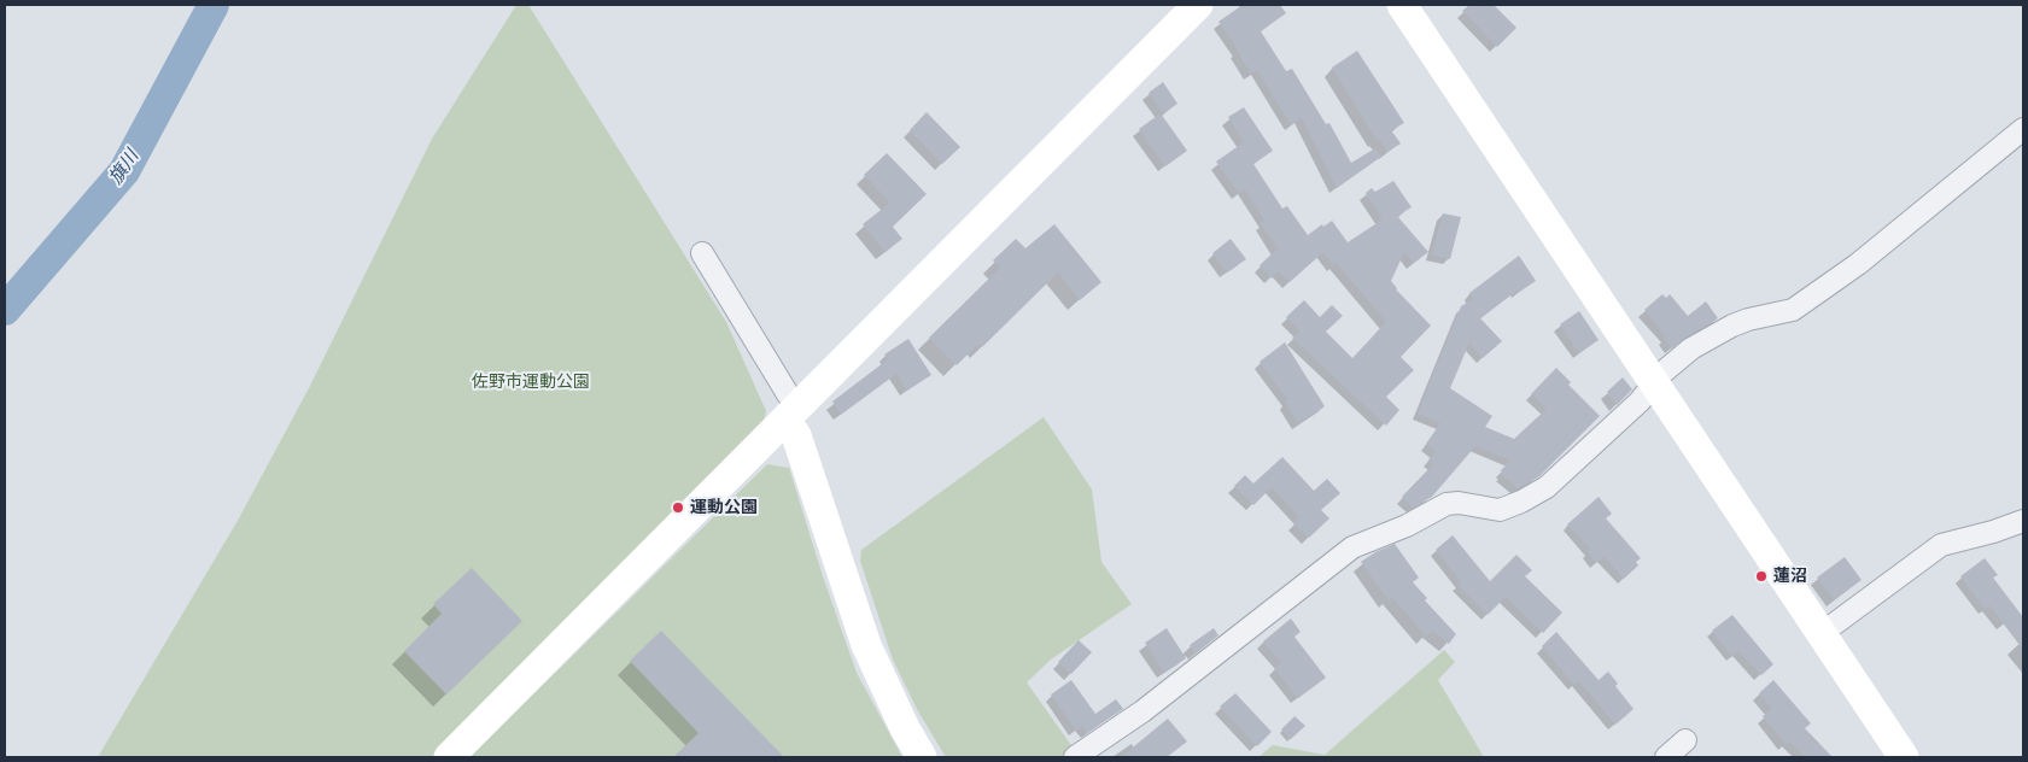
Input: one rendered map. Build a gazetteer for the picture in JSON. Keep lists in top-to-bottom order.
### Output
{
  "water": ["旗川"],
  "parks": ["佐野市運動公園"],
  "places": ["運動公園", "蓮沼"]
}
